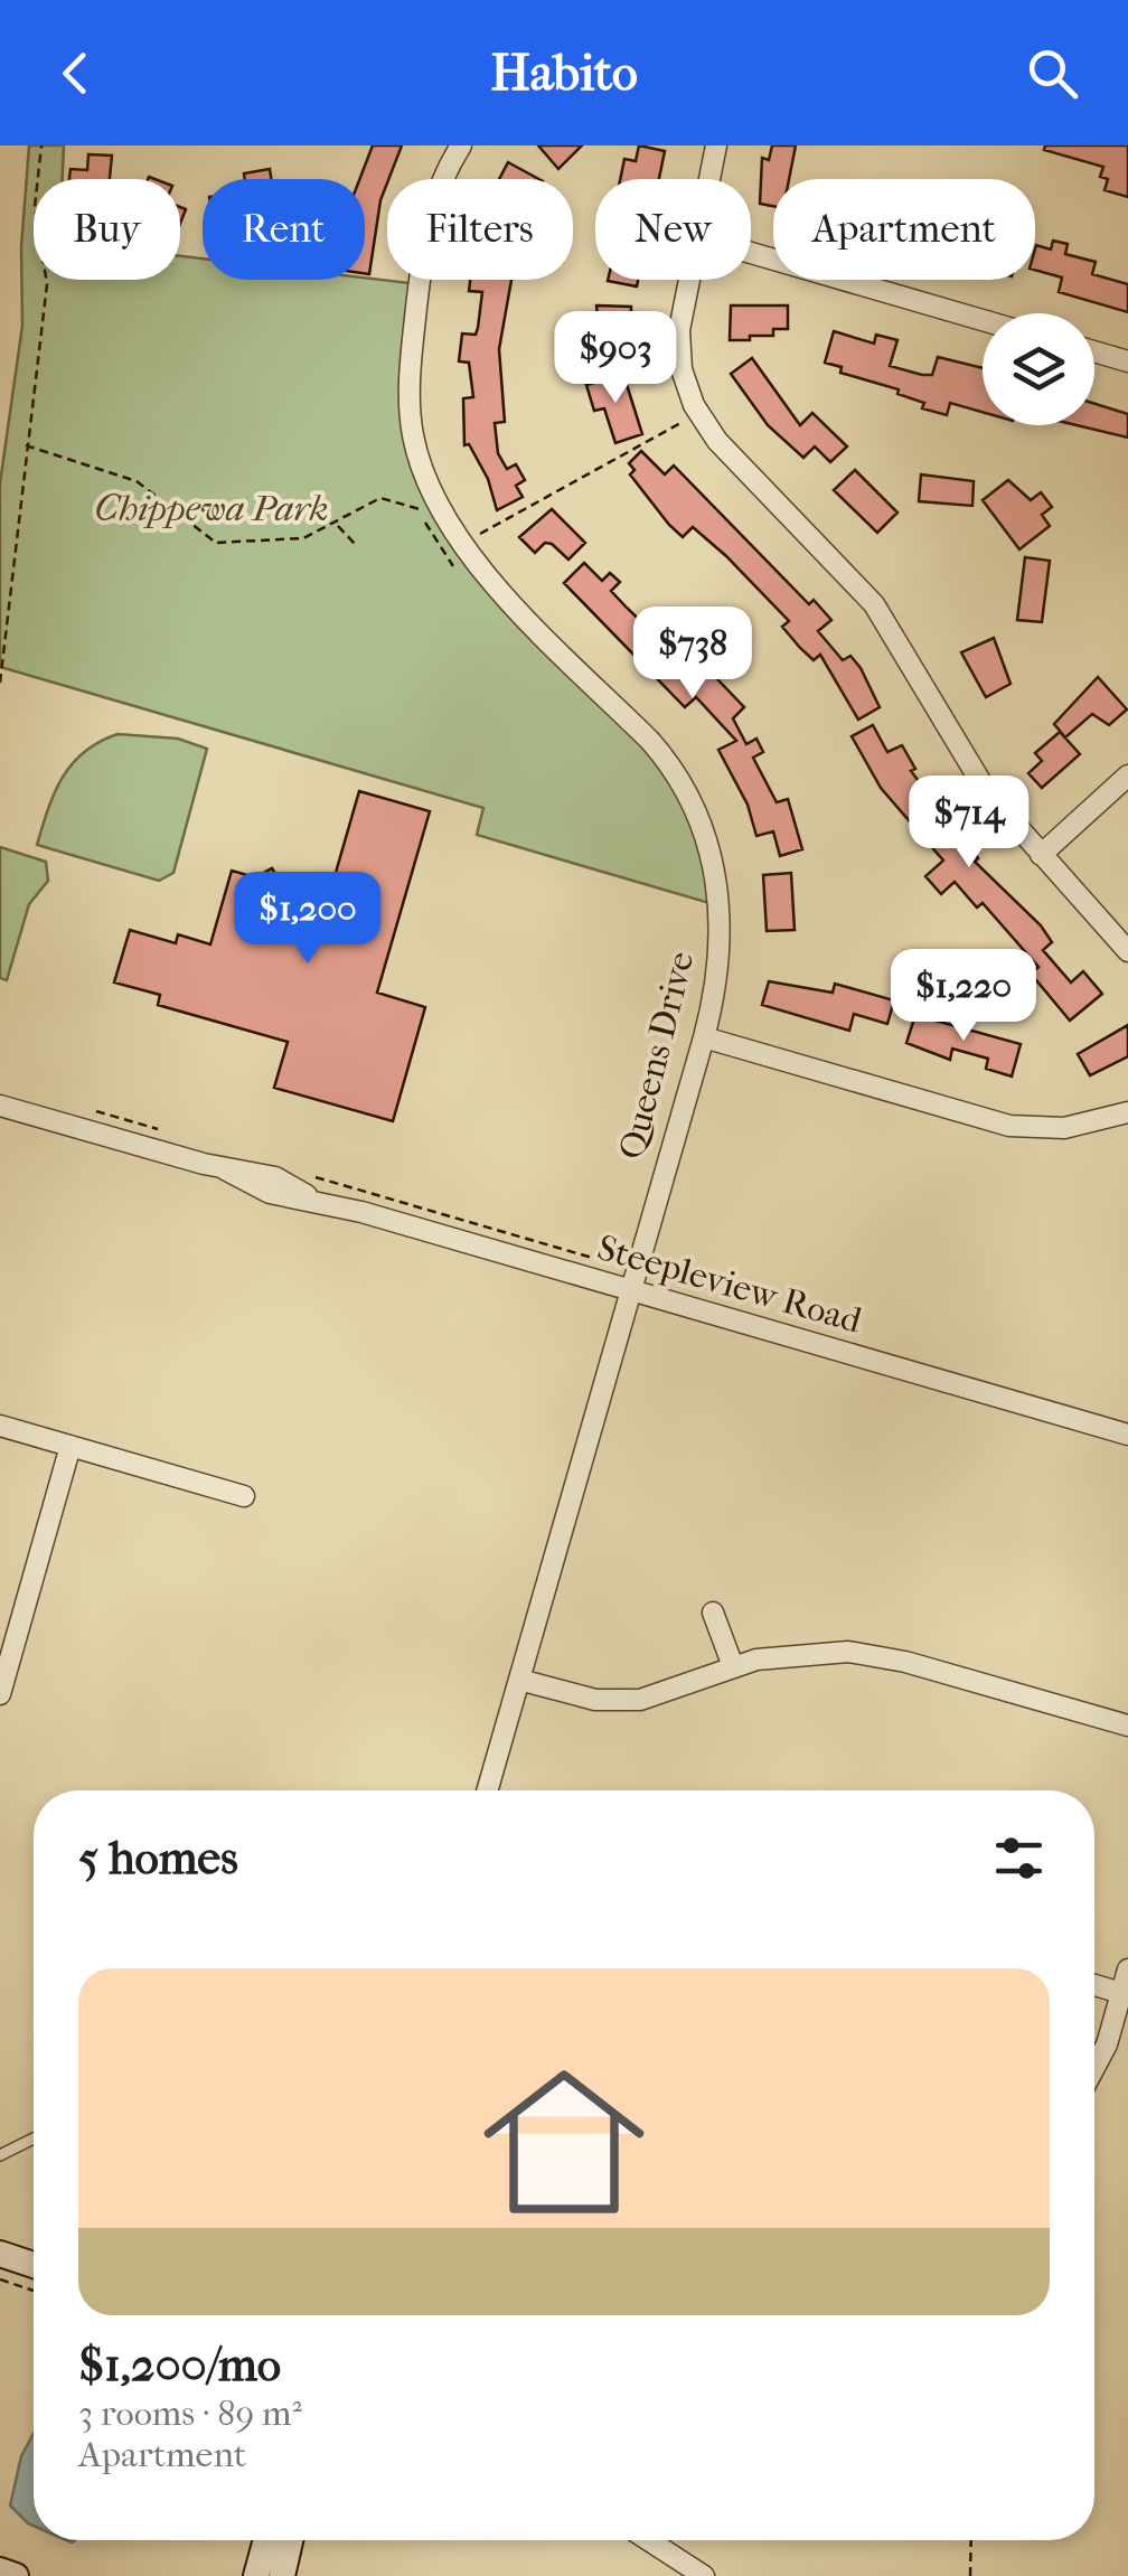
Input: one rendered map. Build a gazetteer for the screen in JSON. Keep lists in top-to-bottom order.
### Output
{
  "streets": {
    "street": ["Queens Drive", "Steepleview Road"]
  },
  "crossings": [
    ["Queens Drive", "Steepleview Road"]
  ],
  "parks": ["Chippewa Park"],
  "page": {
    "header": "Habito",
    "chip": [
      "Buy",
      "Rent",
      "Filters",
      "New",
      "Apartment"
    ],
    "price": [
      "$903",
      "$738",
      "$714",
      "$1,200",
      "$1,220"
    ],
    "heading": "5 homes",
    "list": [
      {
        "name": "$1,200/mo",
        "note": "3 rooms · 89 m² · Apartment"
      }
    ]
  }
}
